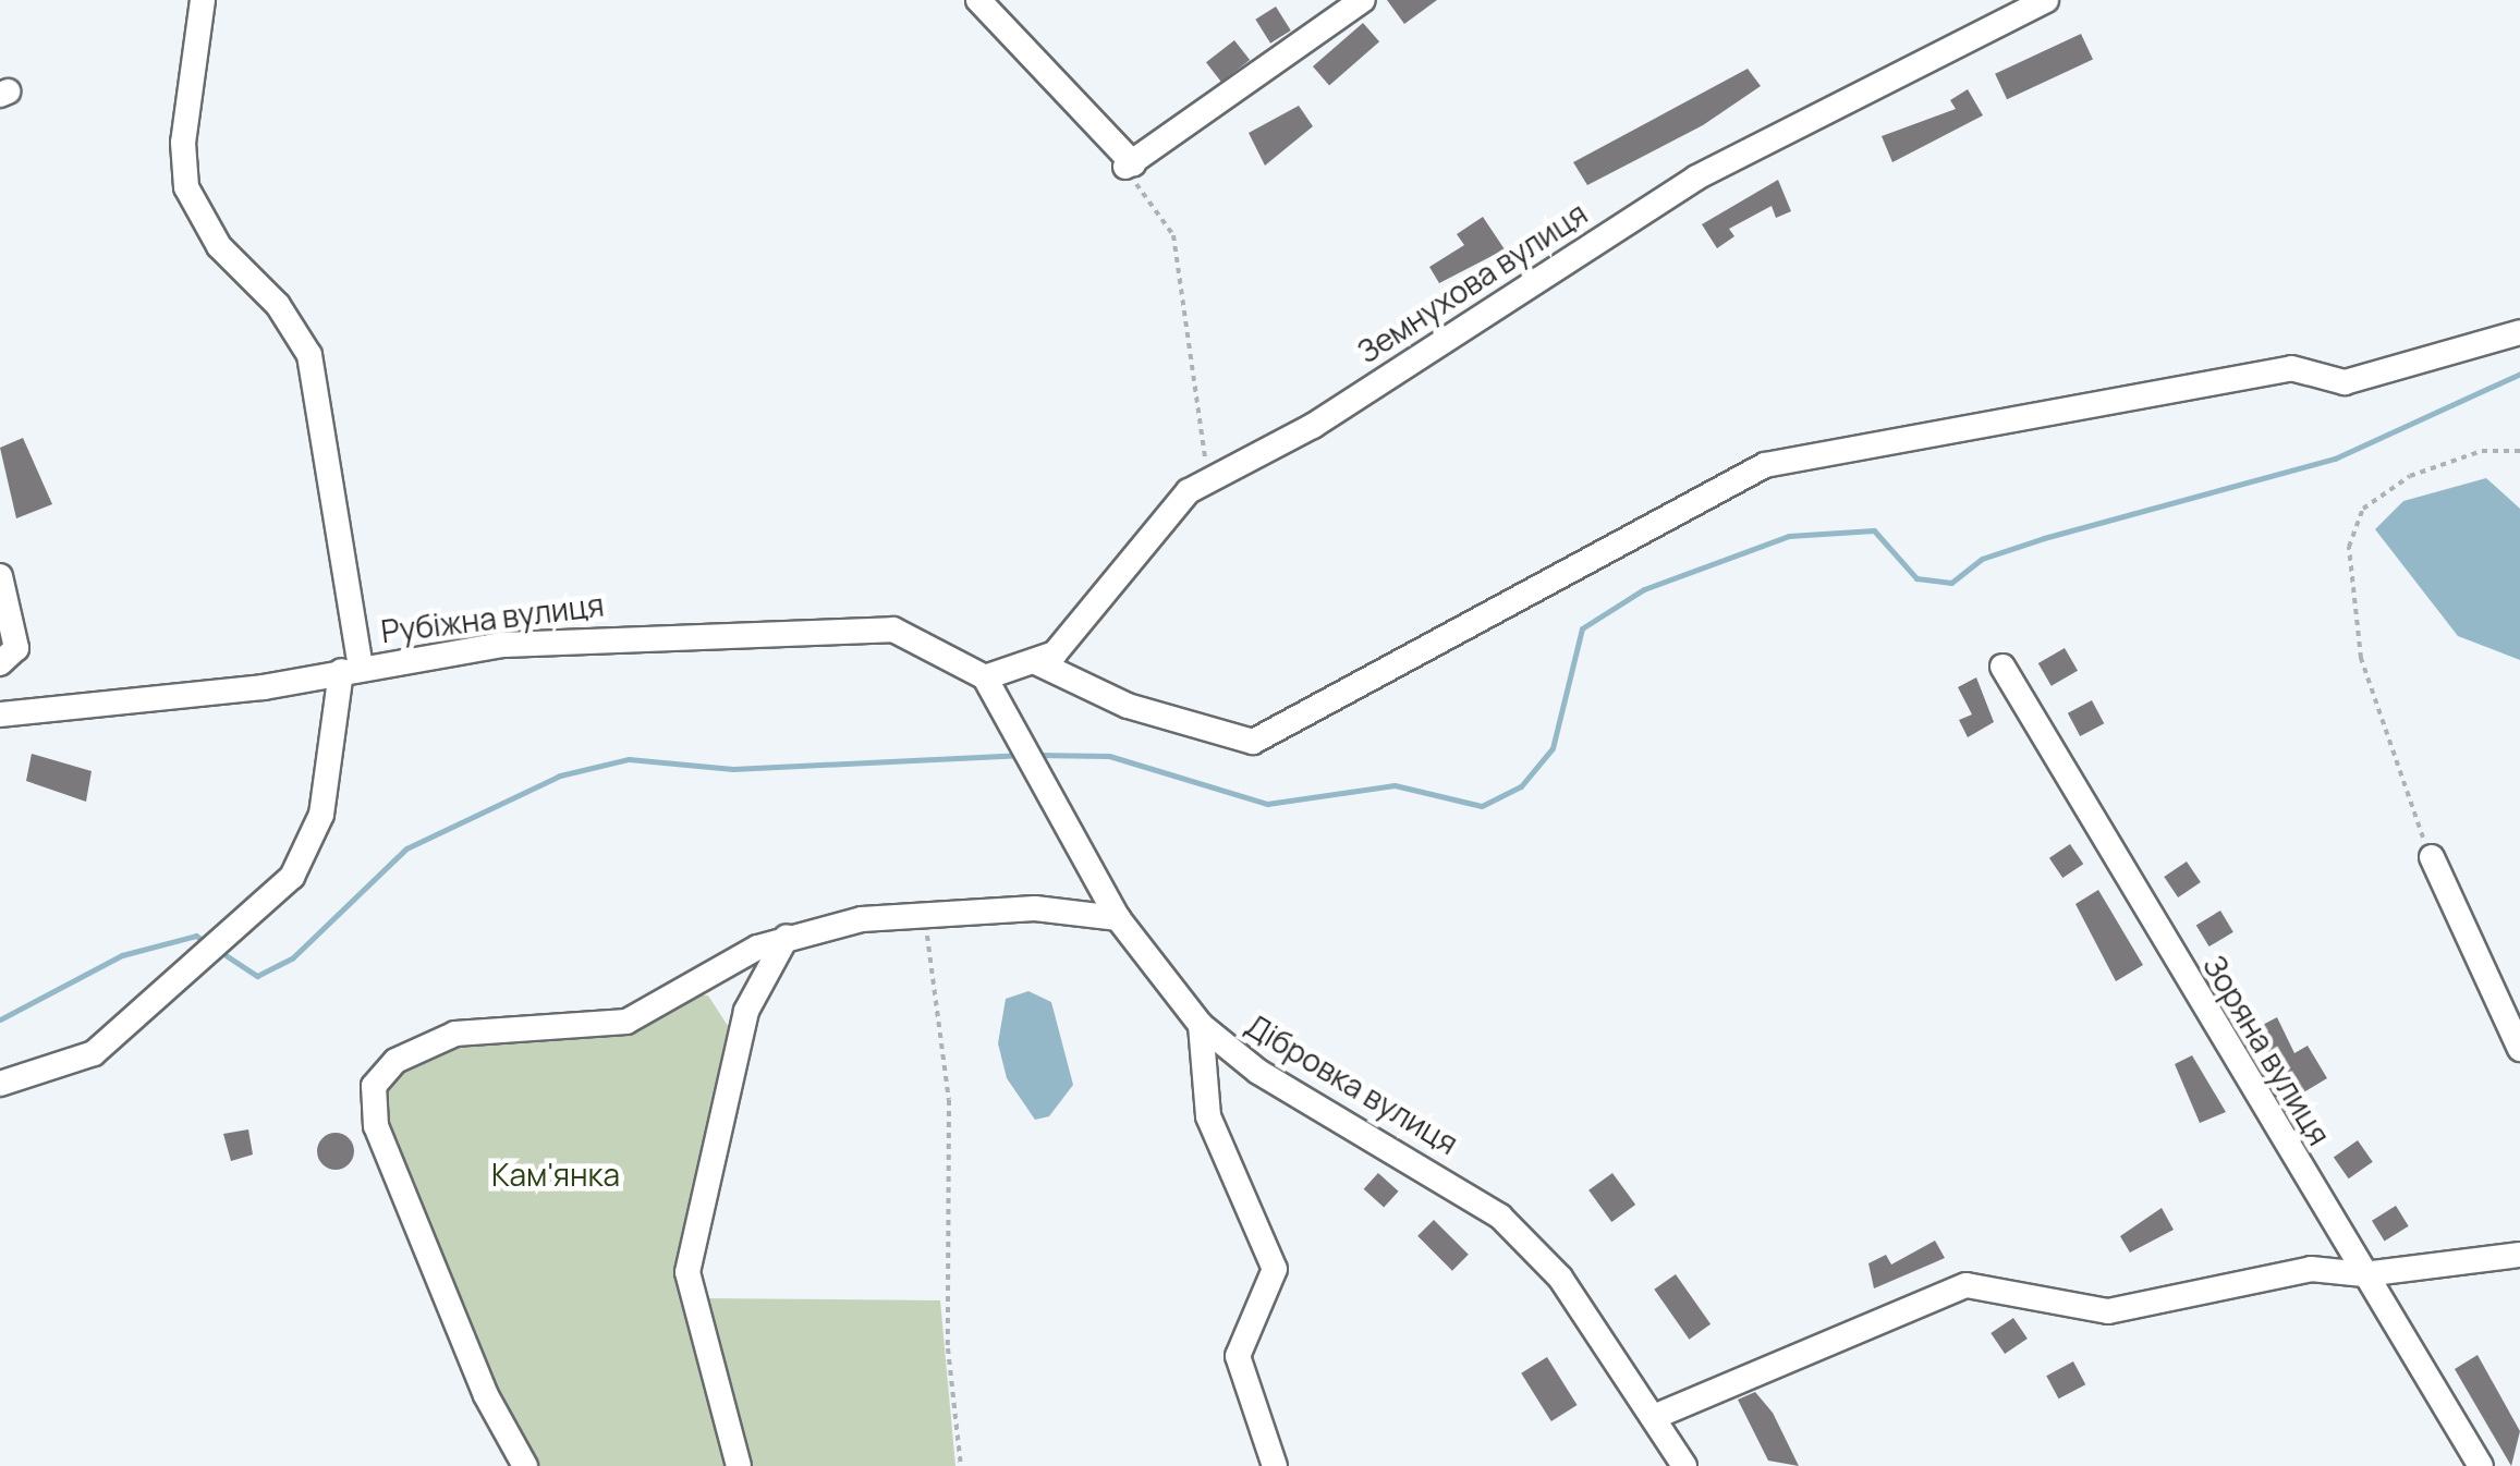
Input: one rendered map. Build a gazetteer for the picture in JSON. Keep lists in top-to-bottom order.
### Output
{
  "streets": {
    "street": [
      "Земнухова вулиця",
      "Рубіжна вулиця",
      "Зоряна вулиця",
      "Дібровка вулиця"
    ]
  },
  "crossings": [
    ["Земнухова вулиця", "Рубіжна вулиця"],
    ["Земнухова вулиця", "Дібровка вулиця"],
    ["Рубіжна вулиця", "Дібровка вулиця"]
  ],
  "parks": ["Кам'янка"]
}
